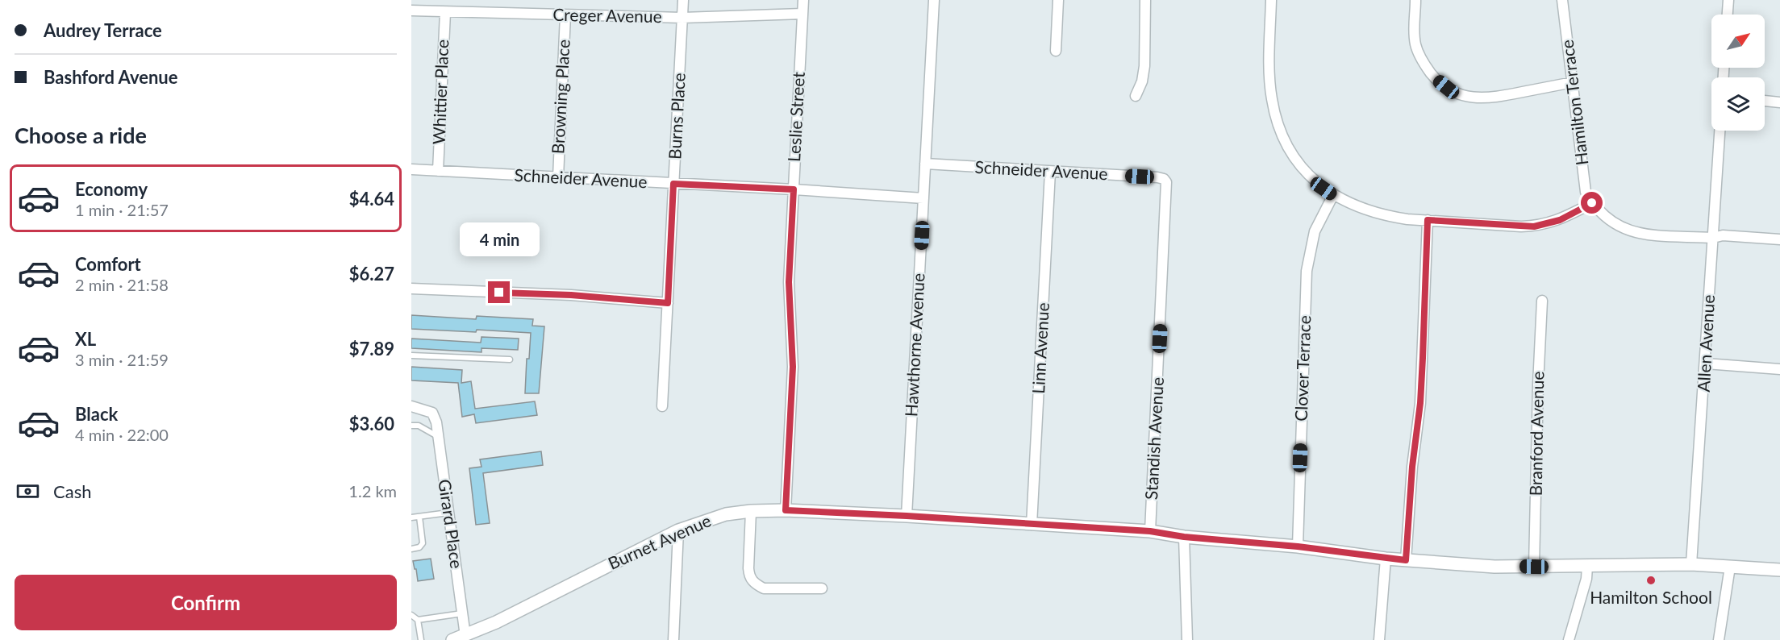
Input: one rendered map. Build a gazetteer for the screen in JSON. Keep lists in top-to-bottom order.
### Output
{
  "streets": {
    "street": [
      "Creger Avenue",
      "Whittier Place",
      "Browning Place",
      "Hamilton Terrace",
      "Burns Place",
      "Leslie Street",
      "Schneider Avenue",
      "Allen Avenue",
      "Hawthorne Avenue",
      "Linn Avenue",
      "Clover Terrace",
      "Branford Avenue",
      "Standish Avenue",
      "Girard Place",
      "Burnet Avenue"
    ]
  },
  "crossings": [
    ["Creger Avenue", "Whittier Place"],
    ["Creger Avenue", "Browning Place"],
    ["Creger Avenue", "Burns Place"],
    ["Creger Avenue", "Leslie Street"],
    ["Whittier Place", "Schneider Avenue"],
    ["Browning Place", "Schneider Avenue"],
    ["Burns Place", "Schneider Avenue"],
    ["Leslie Street", "Schneider Avenue"],
    ["Leslie Street", "Burnet Avenue"],
    ["Schneider Avenue", "Hawthorne Avenue"],
    ["Schneider Avenue", "Linn Avenue"],
    ["Schneider Avenue", "Standish Avenue"],
    ["Allen Avenue", "Burnet Avenue"],
    ["Hawthorne Avenue", "Burnet Avenue"],
    ["Linn Avenue", "Burnet Avenue"],
    ["Clover Terrace", "Burnet Avenue"],
    ["Branford Avenue", "Burnet Avenue"],
    ["Standish Avenue", "Burnet Avenue"],
    ["Girard Place", "Burnet Avenue"]
  ],
  "places": ["Hamilton School"],
  "north": "top right",
  "page": {
    "banner": ["Audrey Terrace", "Bashford Avenue"],
    "heading": "Choose a ride",
    "list": [
      {
        "name": "Economy",
        "note": "1 min · 21:57",
        "value": "$4.64"
      },
      {
        "name": "Comfort",
        "note": "2 min · 21:58",
        "value": "$6.27"
      },
      {
        "name": "XL",
        "note": "3 min · 21:59",
        "value": "$7.89"
      },
      {
        "name": "Black",
        "note": "4 min · 22:00",
        "value": "$3.60"
      }
    ],
    "bubble": "4 min",
    "pay": ["Cash", "1.2 km"],
    "buttons": "Confirm"
  }
}
